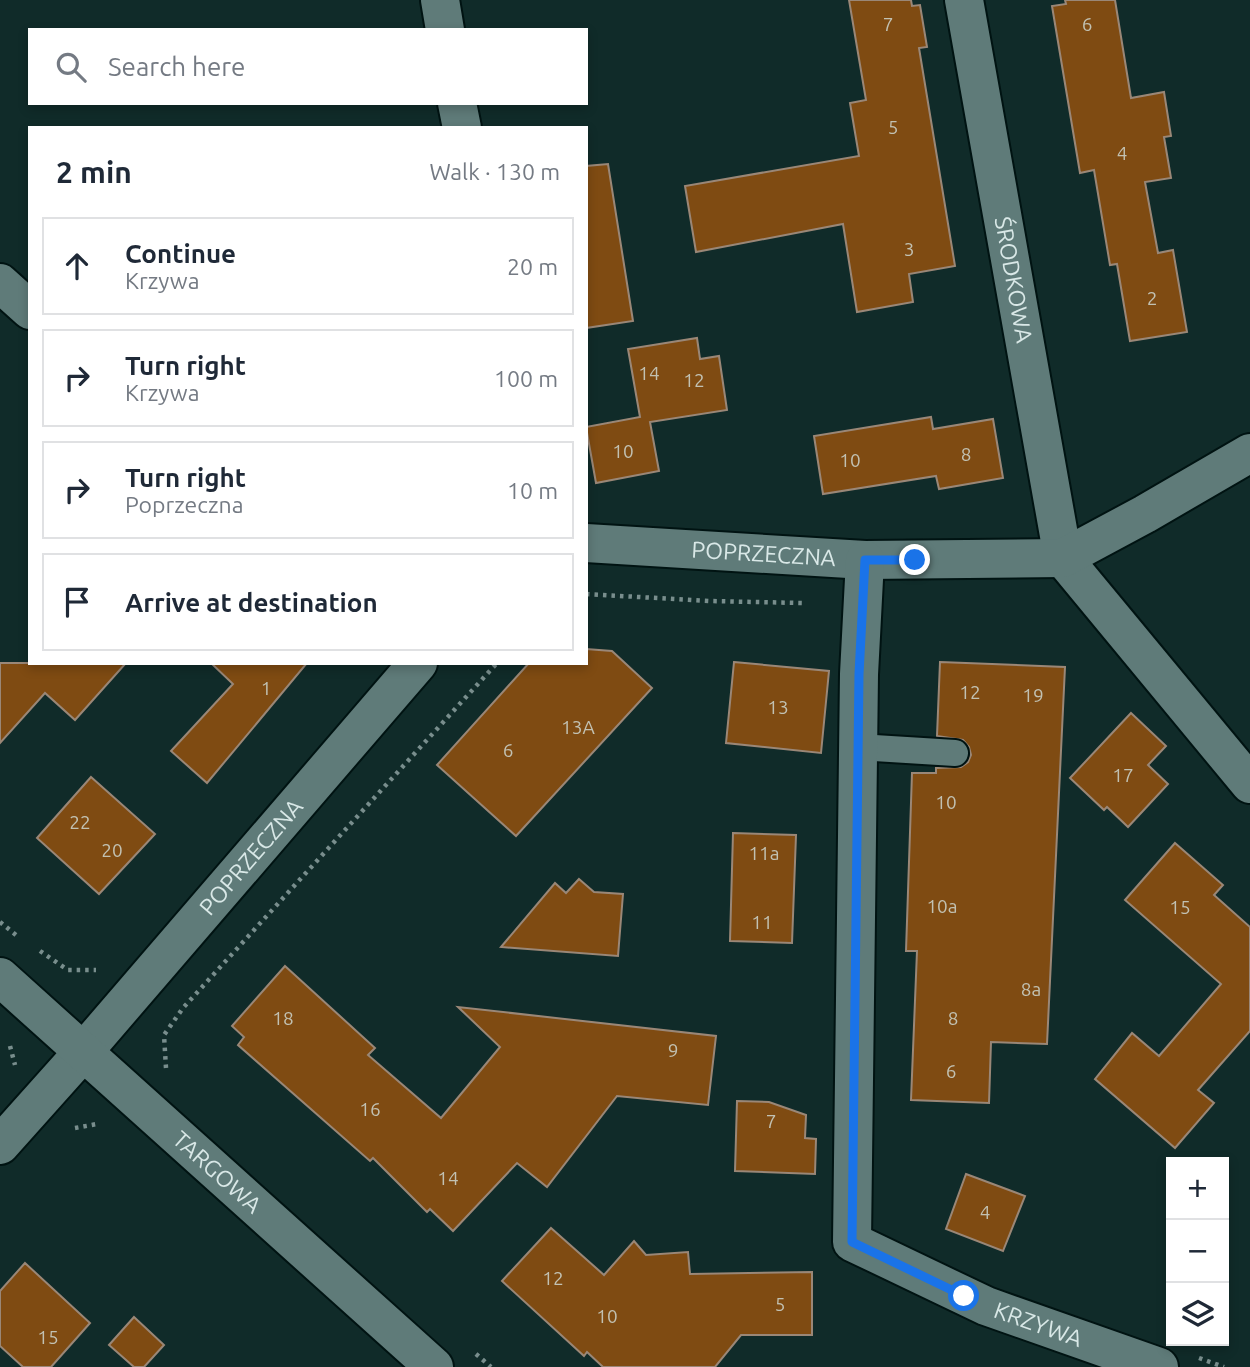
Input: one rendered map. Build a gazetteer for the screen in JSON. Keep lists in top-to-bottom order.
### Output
{
  "streets": {
    "street": [
      "ŚRODKOWA",
      "POPRZECZNA",
      "TARGOWA",
      "KRZYWA"
    ]
  },
  "crossings": [
    ["ŚRODKOWA", "POPRZECZNA"],
    ["POPRZECZNA", "TARGOWA"],
    ["POPRZECZNA", "KRZYWA"]
  ],
  "house_numbers": [
    "7",
    "6",
    "5",
    "4",
    "3",
    "2",
    "14",
    "12",
    "10",
    "8",
    "10",
    "1",
    "12",
    "19",
    "13",
    "13A",
    "6",
    "17",
    "10",
    "22",
    "20",
    "11a",
    "10a",
    "15",
    "11",
    "8a",
    "18",
    "8",
    "9",
    "6",
    "16",
    "7",
    "14",
    "4",
    "12",
    "5",
    "10",
    "15"
  ],
  "page": {
    "search": "Search here",
    "heading": ["2 min", "Walk · 130 m"],
    "list": [
      ["Continue", "Krzywa", "20 m"],
      ["Turn right", "Krzywa", "100 m"],
      ["Turn right", "Poprzeczna", "10 m"],
      "Arrive at destination"
    ],
    "map_buttons": ["+", "−"]
  }
}
